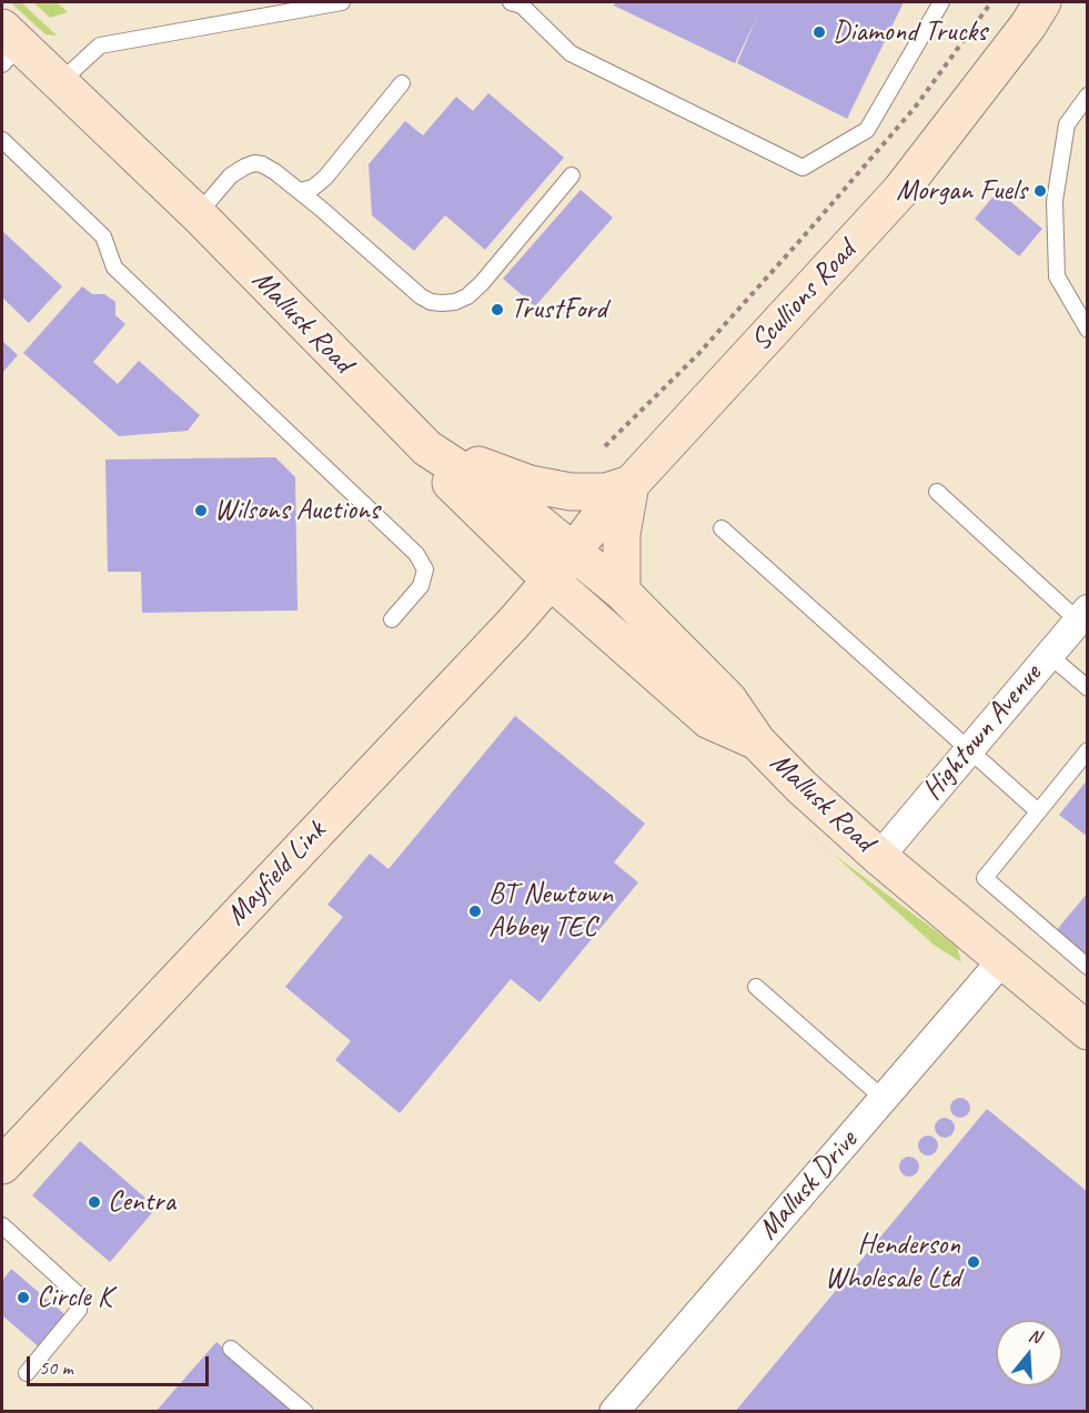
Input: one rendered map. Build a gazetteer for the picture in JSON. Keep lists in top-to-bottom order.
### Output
{
  "streets": {
    "main road": ["Scullions Road", "Mallusk Road", "Mayfield Link"],
    "street": ["Hightown Avenue", "Mallusk Drive"]
  },
  "crossings": [
    ["Scullions Road", "Mallusk Road"],
    ["Scullions Road", "Mayfield Link"],
    ["Mallusk Road", "Hightown Avenue"],
    ["Mallusk Road", "Mayfield Link"],
    ["Mallusk Road", "Mallusk Drive"]
  ],
  "places": [
    "Diamond Trucks",
    "Morgan Fuels",
    "TrustFord",
    "Wilsons Auctions",
    "BT Newtown Abbey TEC",
    "Centra",
    "Henderson Wholesale Ltd",
    "Circle K"
  ],
  "scale_bar": "50 m",
  "north": "top"
}
